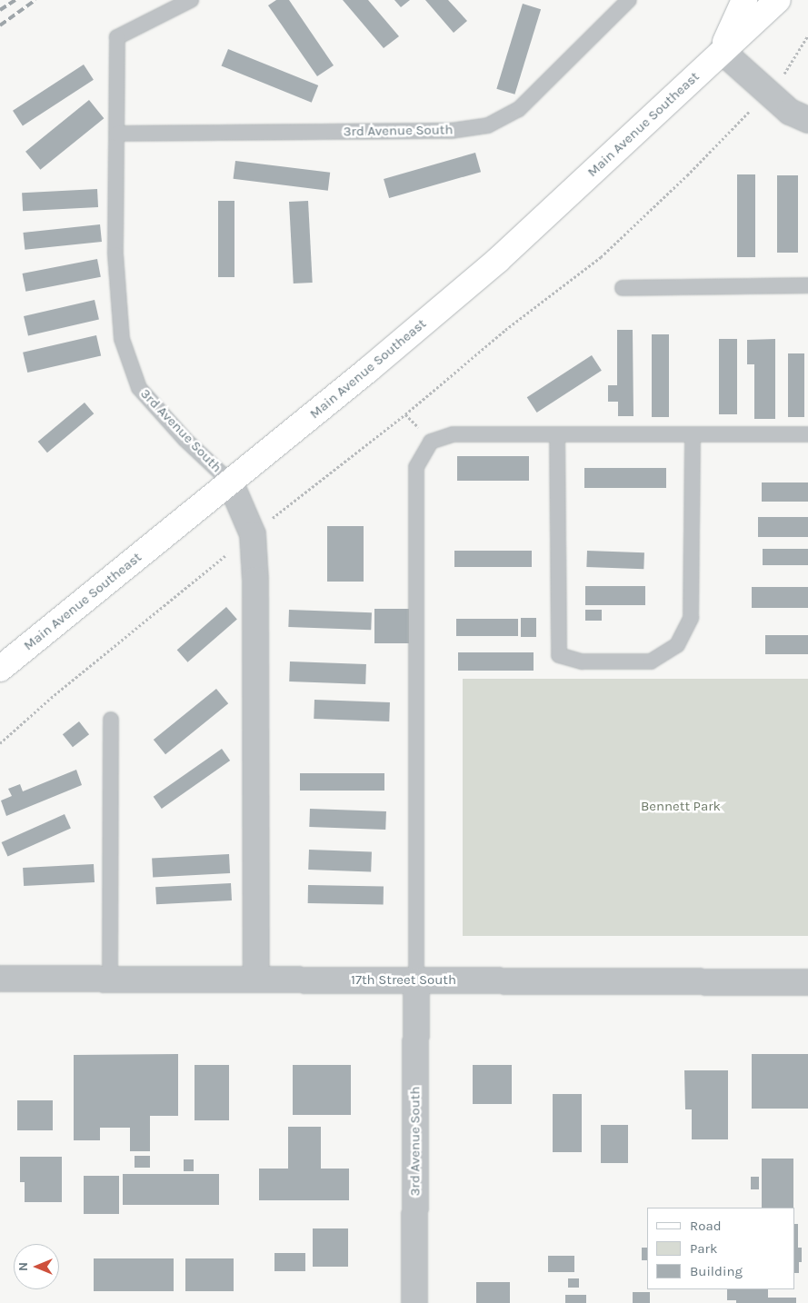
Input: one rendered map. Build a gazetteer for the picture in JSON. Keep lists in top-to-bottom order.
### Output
{
  "streets": {
    "main road": ["Main Avenue Southeast"],
    "street": ["3rd Avenue South", "17th Street South"]
  },
  "crossings": [
    ["Main Avenue Southeast", "3rd Avenue South"],
    ["3rd Avenue South", "17th Street South"]
  ],
  "parks": ["Bennett Park"],
  "legend": ["Road", "Park", "Building"],
  "north": "left"
}
